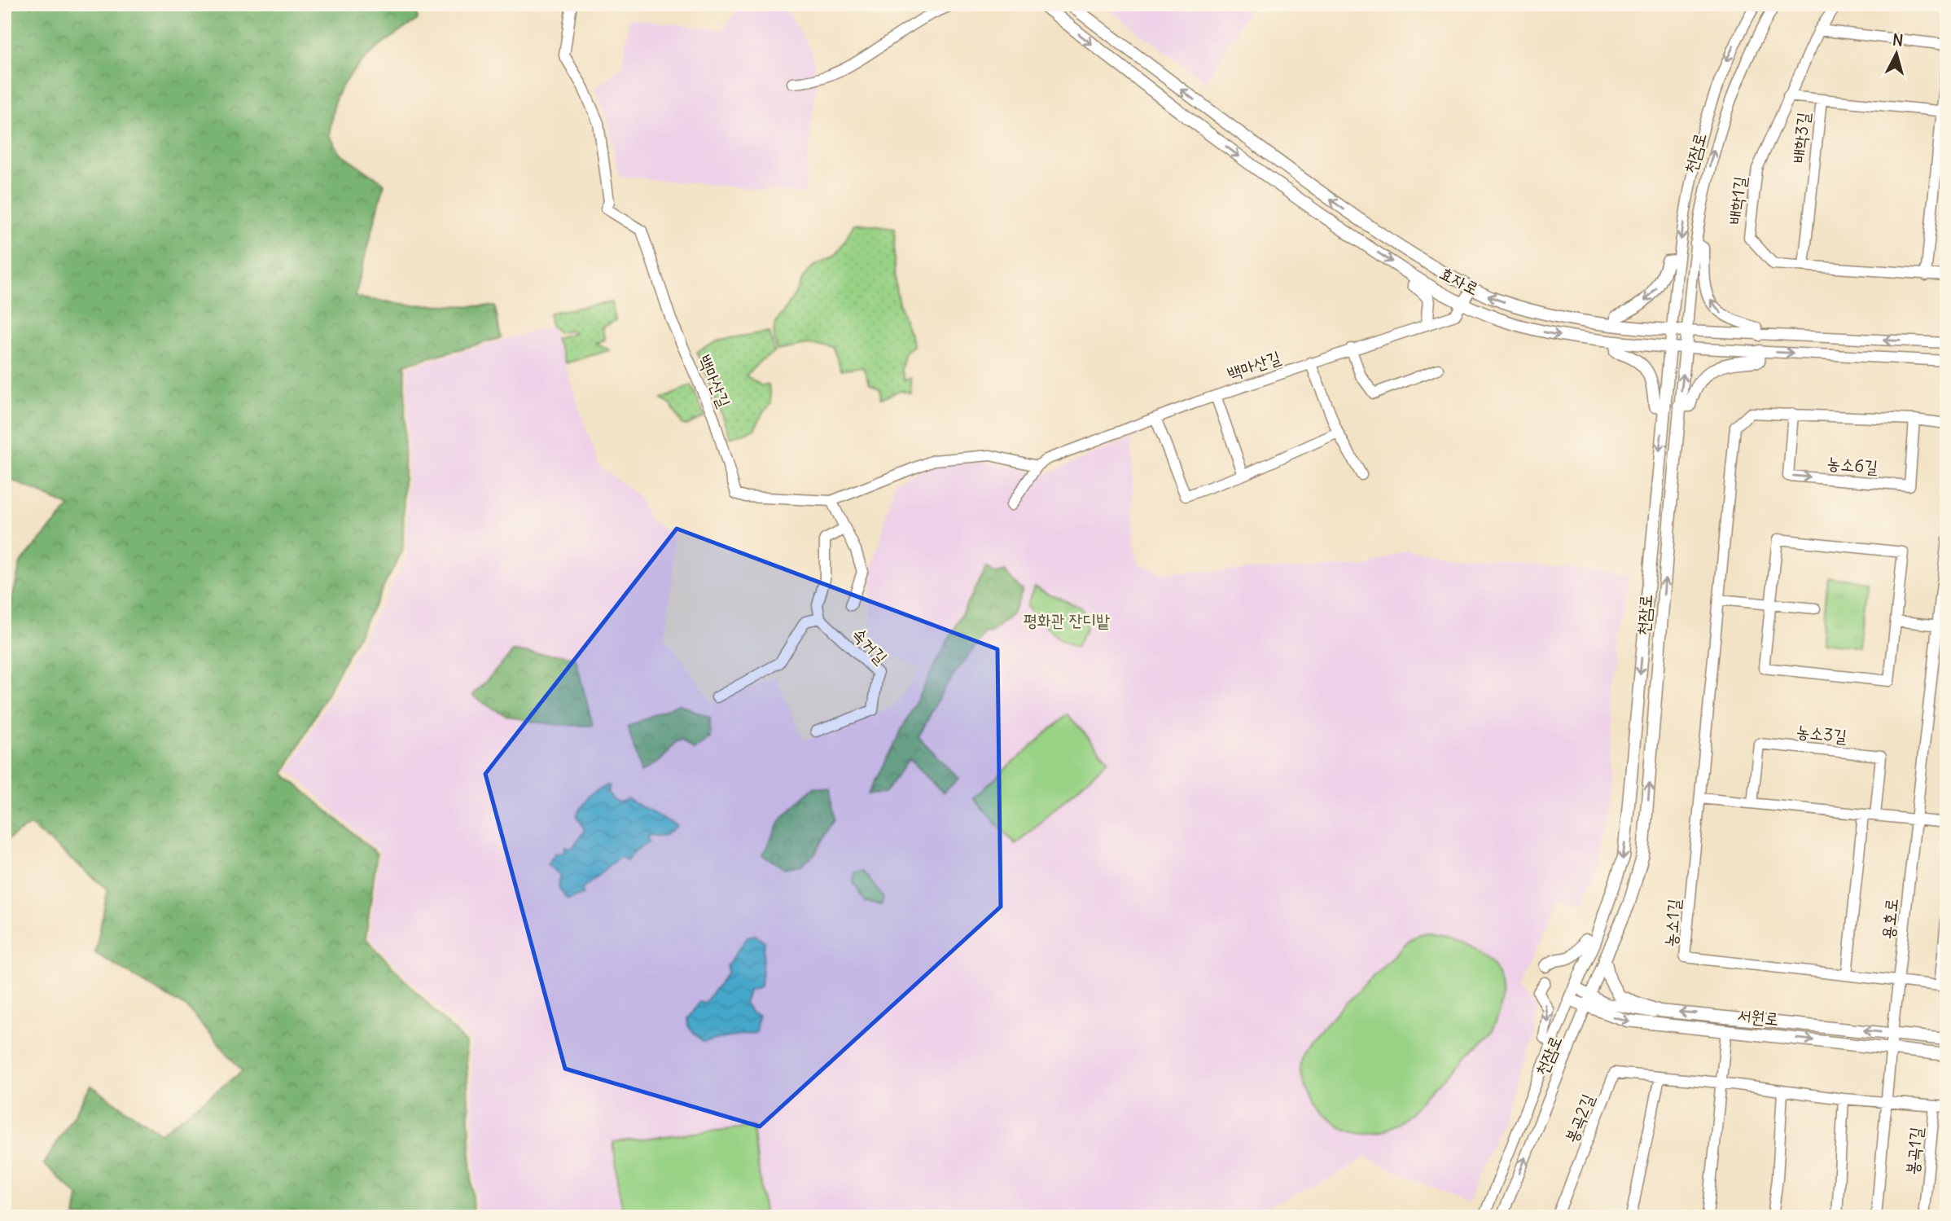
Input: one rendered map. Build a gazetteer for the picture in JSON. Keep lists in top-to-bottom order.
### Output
{
  "streets": {
    "main road": ["천잠로", "효자로", "서원로"],
    "street": [
      "배학3길",
      "배학1길",
      "백마산길",
      "농소6길",
      "속거길",
      "농소3길",
      "용호로",
      "농소1길",
      "봉곡2길",
      "봉곡1길"
    ]
  },
  "crossings": [
    ["배학3길", "배학1길"],
    ["천잠로", "효자로"],
    ["천잠로", "서원로"],
    ["효자로", "백마산길"],
    ["백마산길", "속거길"],
    ["용호로", "농소1길"],
    ["용호로", "서원로"],
    ["용호로", "봉곡2길"],
    ["용호로", "봉곡1길"],
    ["봉곡2길", "봉곡1길"]
  ],
  "parks": ["평화관 잔디밭"],
  "north": "top"
}
